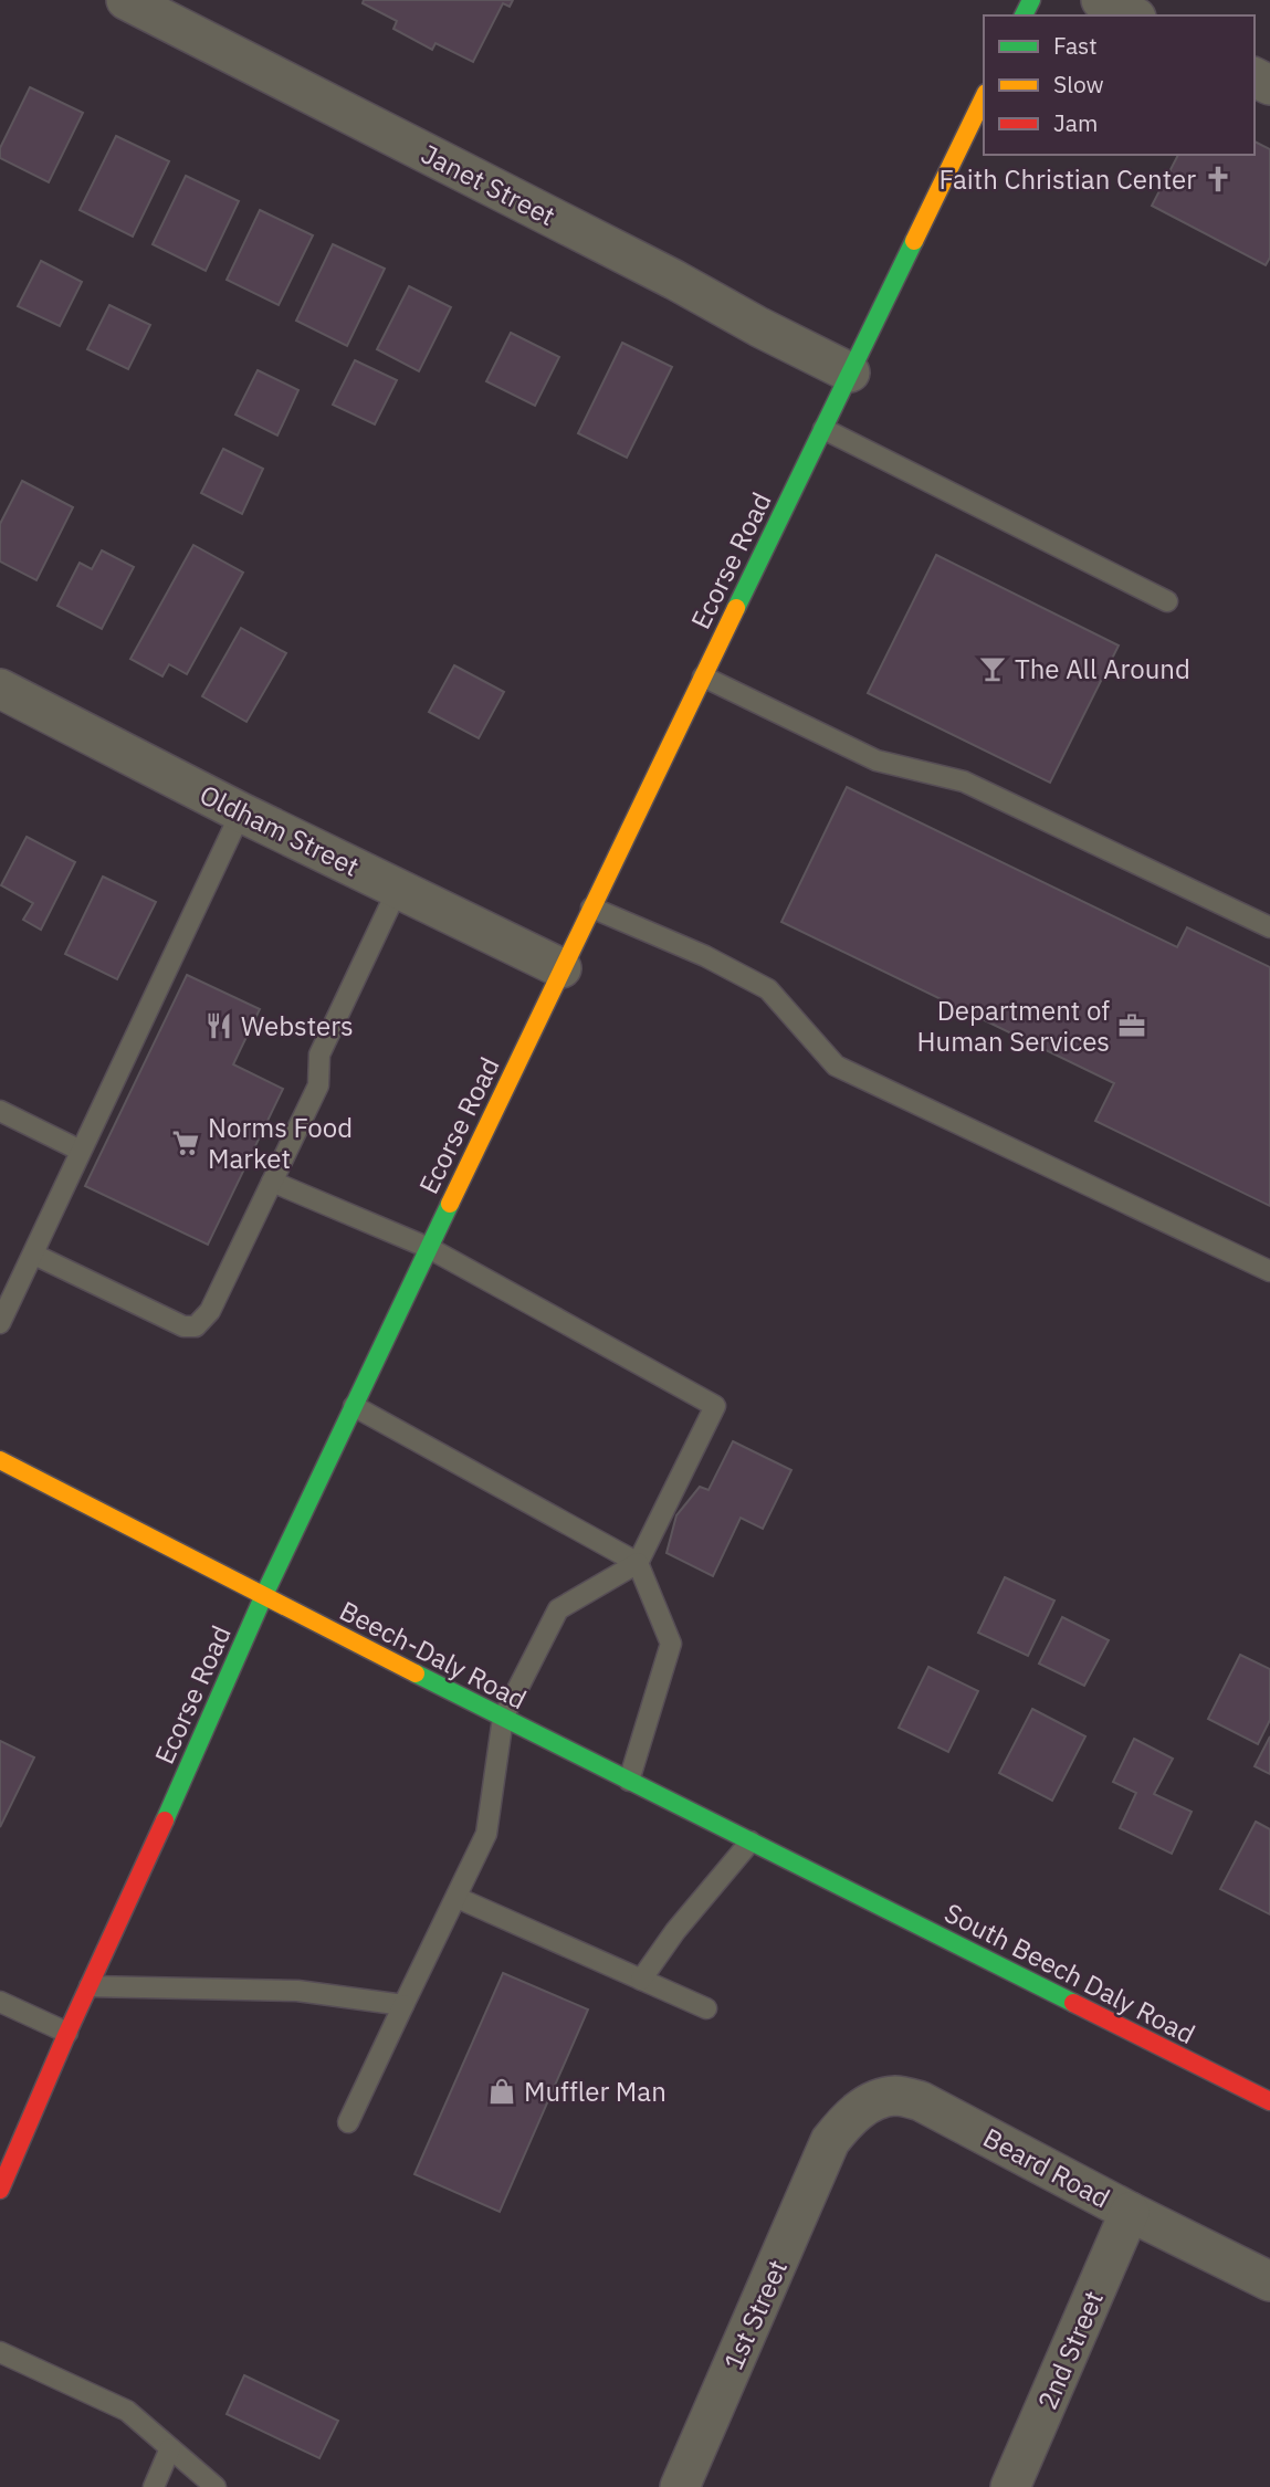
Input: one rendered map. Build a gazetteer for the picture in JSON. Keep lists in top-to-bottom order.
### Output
{
  "streets": {
    "main road": ["Ecorse Road", "Beech-Daly Road", "South Beech Daly Road"],
    "street": [
      "Janet Street",
      "Oldham Street",
      "Beard Road",
      "1st Street",
      "2nd Street"
    ]
  },
  "crossings": [
    ["Janet Street", "Ecorse Road"],
    ["Ecorse Road", "Oldham Street"],
    ["Ecorse Road", "Beech-Daly Road"],
    ["Beech-Daly Road", "South Beech Daly Road"],
    ["Beard Road", "1st Street"],
    ["Beard Road", "2nd Street"]
  ],
  "places": {
    "church": ["Faith Christian Center"],
    "bar": ["The All Around"],
    "restaurant": ["Websters"],
    "office": ["Department of Human Services"],
    "supermarket": ["Norms Food Market"],
    "shop": ["Muffler Man"]
  },
  "legend": ["Fast", "Slow", "Jam"]
}
